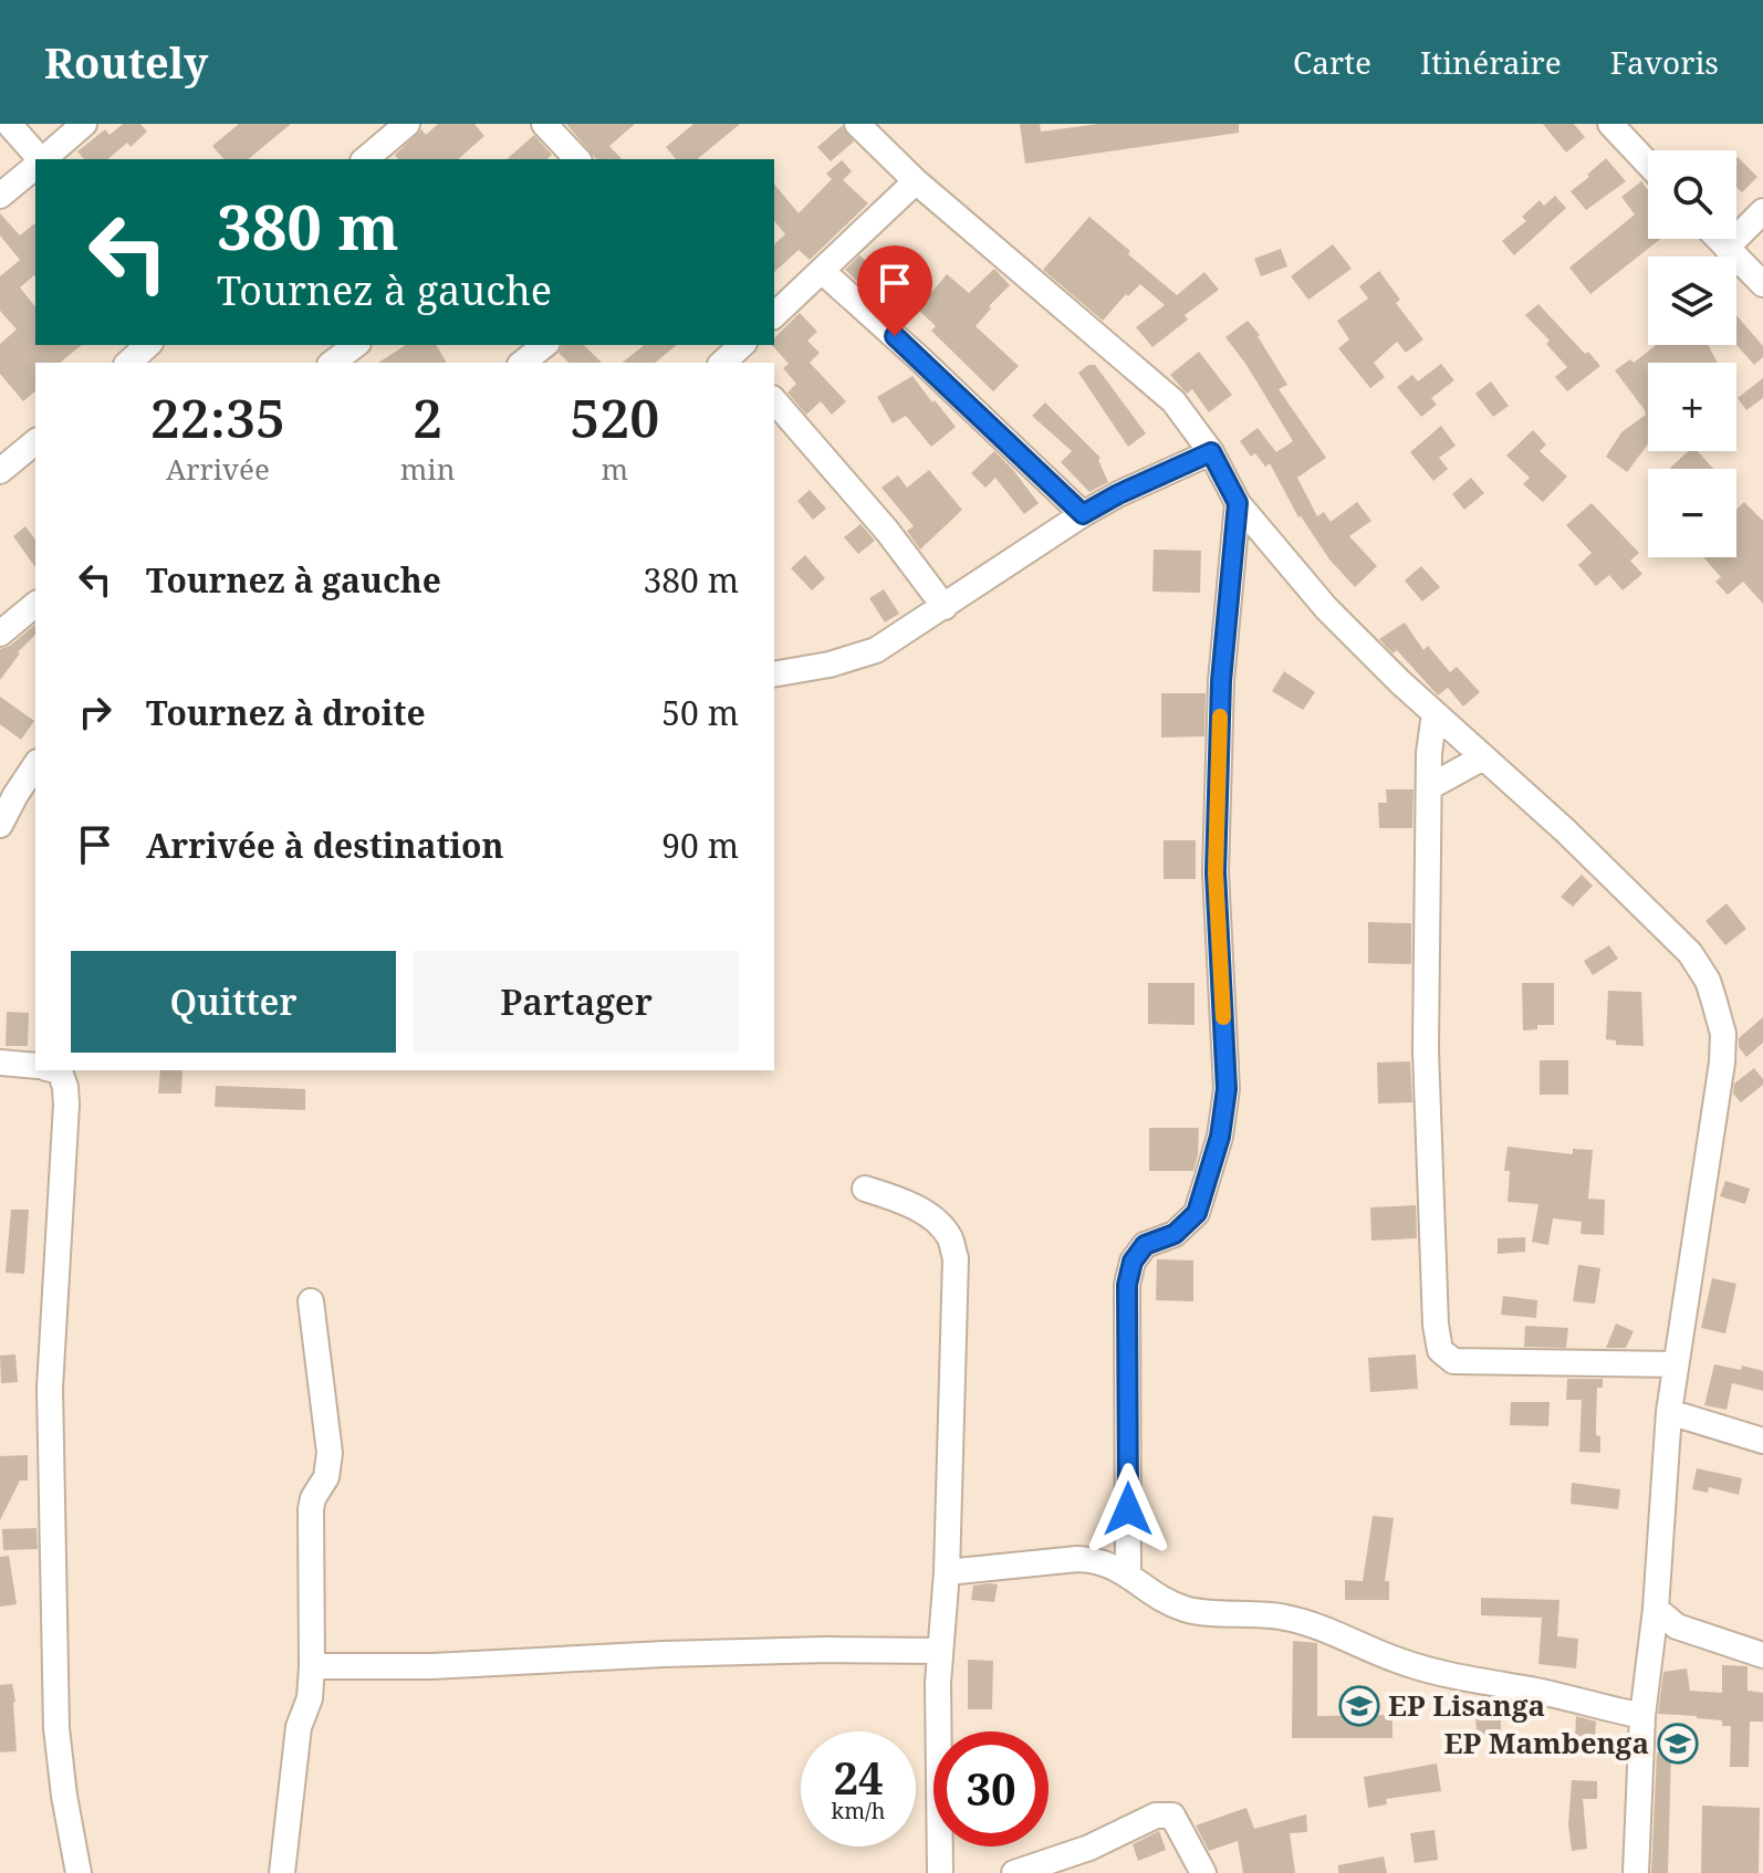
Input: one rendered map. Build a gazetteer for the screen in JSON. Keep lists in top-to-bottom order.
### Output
{
  "places": {
    "school or university": ["EP Lisanga", "EP Mambenga"]
  },
  "page": {
    "header": "Routely",
    "nav": ["Carte", "Itinéraire", "Favoris"],
    "map_buttons": ["+", "−"],
    "turn": ["380 m", "Tournez à gauche"],
    "eta": [
      "22:35",
      "Arrivée",
      "2",
      "min",
      "520",
      "m"
    ],
    "list": [
      {
        "name": "Tournez à gauche",
        "value": "380 m"
      },
      {
        "name": "Tournez à droite",
        "value": "50 m"
      },
      {
        "name": "Arrivée à destination",
        "value": "90 m"
      }
    ],
    "buttons": ["Quitter", "Partager"],
    "speed": "24 km/h",
    "limit": "30"
  }
}
